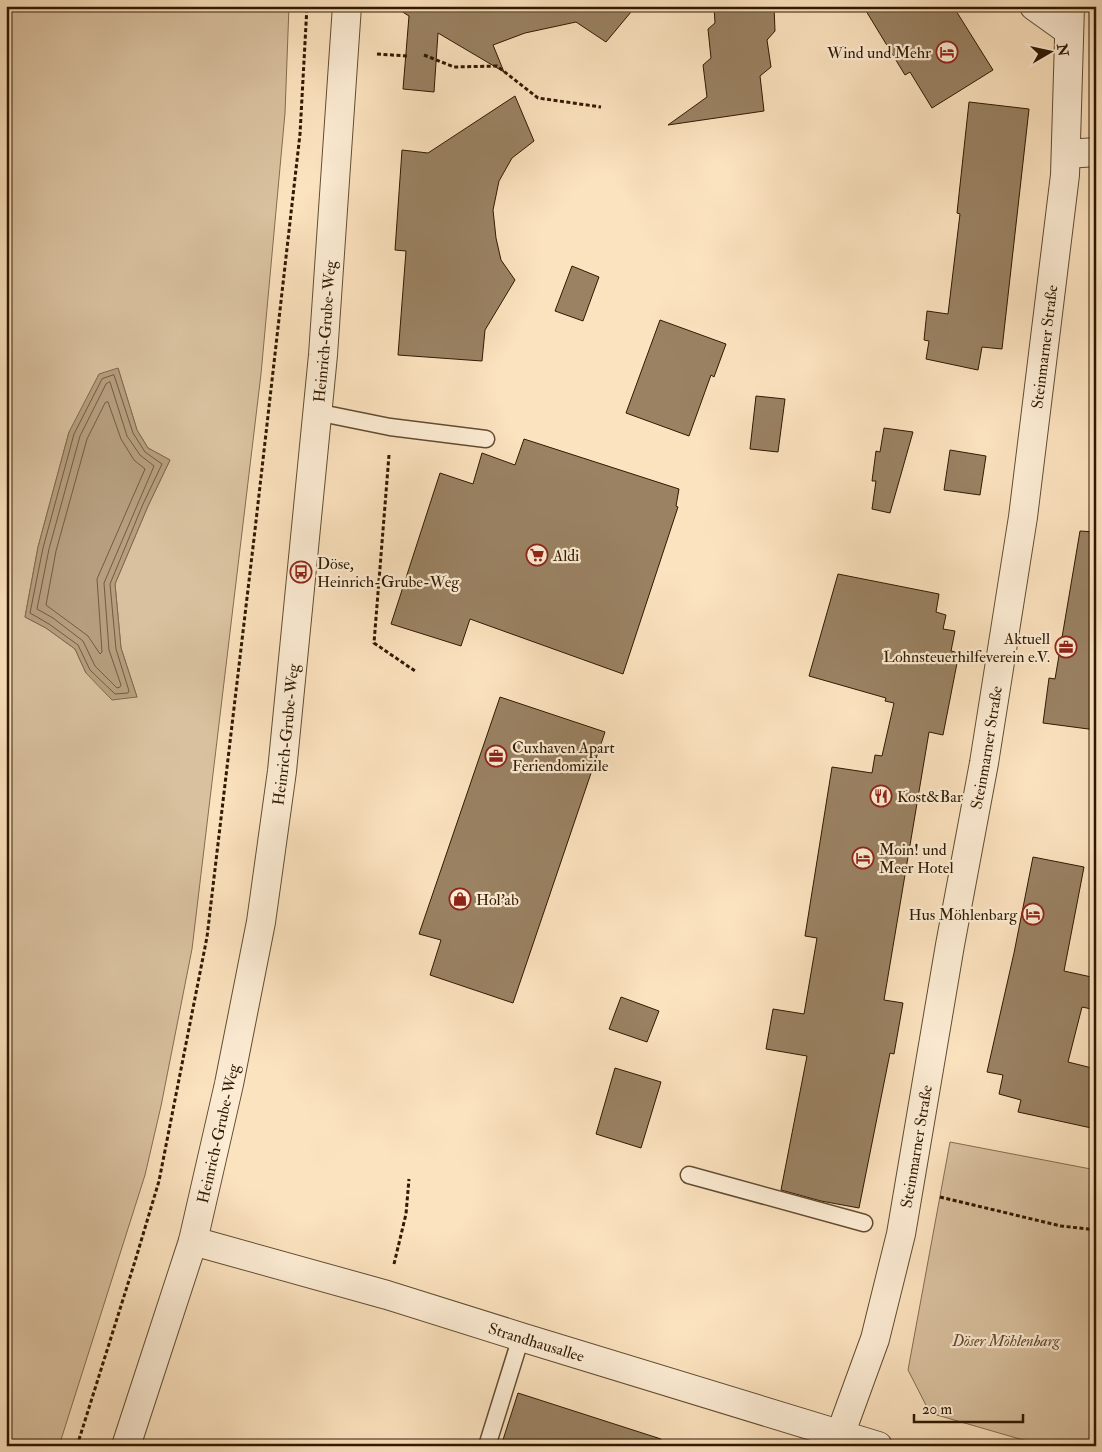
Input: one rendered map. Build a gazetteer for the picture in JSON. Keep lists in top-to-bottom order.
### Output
{
  "streets": {
    "street": ["Heinrich-Grube-Weg", "Steinmarner Straße", "Strandhausallee"]
  },
  "crossings": [
    ["Heinrich-Grube-Weg", "Strandhausallee"],
    ["Steinmarner Straße", "Strandhausallee"]
  ],
  "parks": ["Döser Möhlenbarg"],
  "places": {
    "hotel": ["Wind und Mehr", "Moin! und Meer Hotel", "Hus Möhlenbarg"],
    "supermarket": ["Aldi"],
    "bus stop": ["Döse, Heinrich-Grube-Weg"],
    "office": ["Aktuell Lohnsteuerhilfeverein e.V.", "Cuxhaven Apart Feriendomizile"],
    "restaurant": ["Kost&Bar"],
    "shop": ["Hol'ab"]
  },
  "scale_bar": "20 m",
  "north": "right"
}
